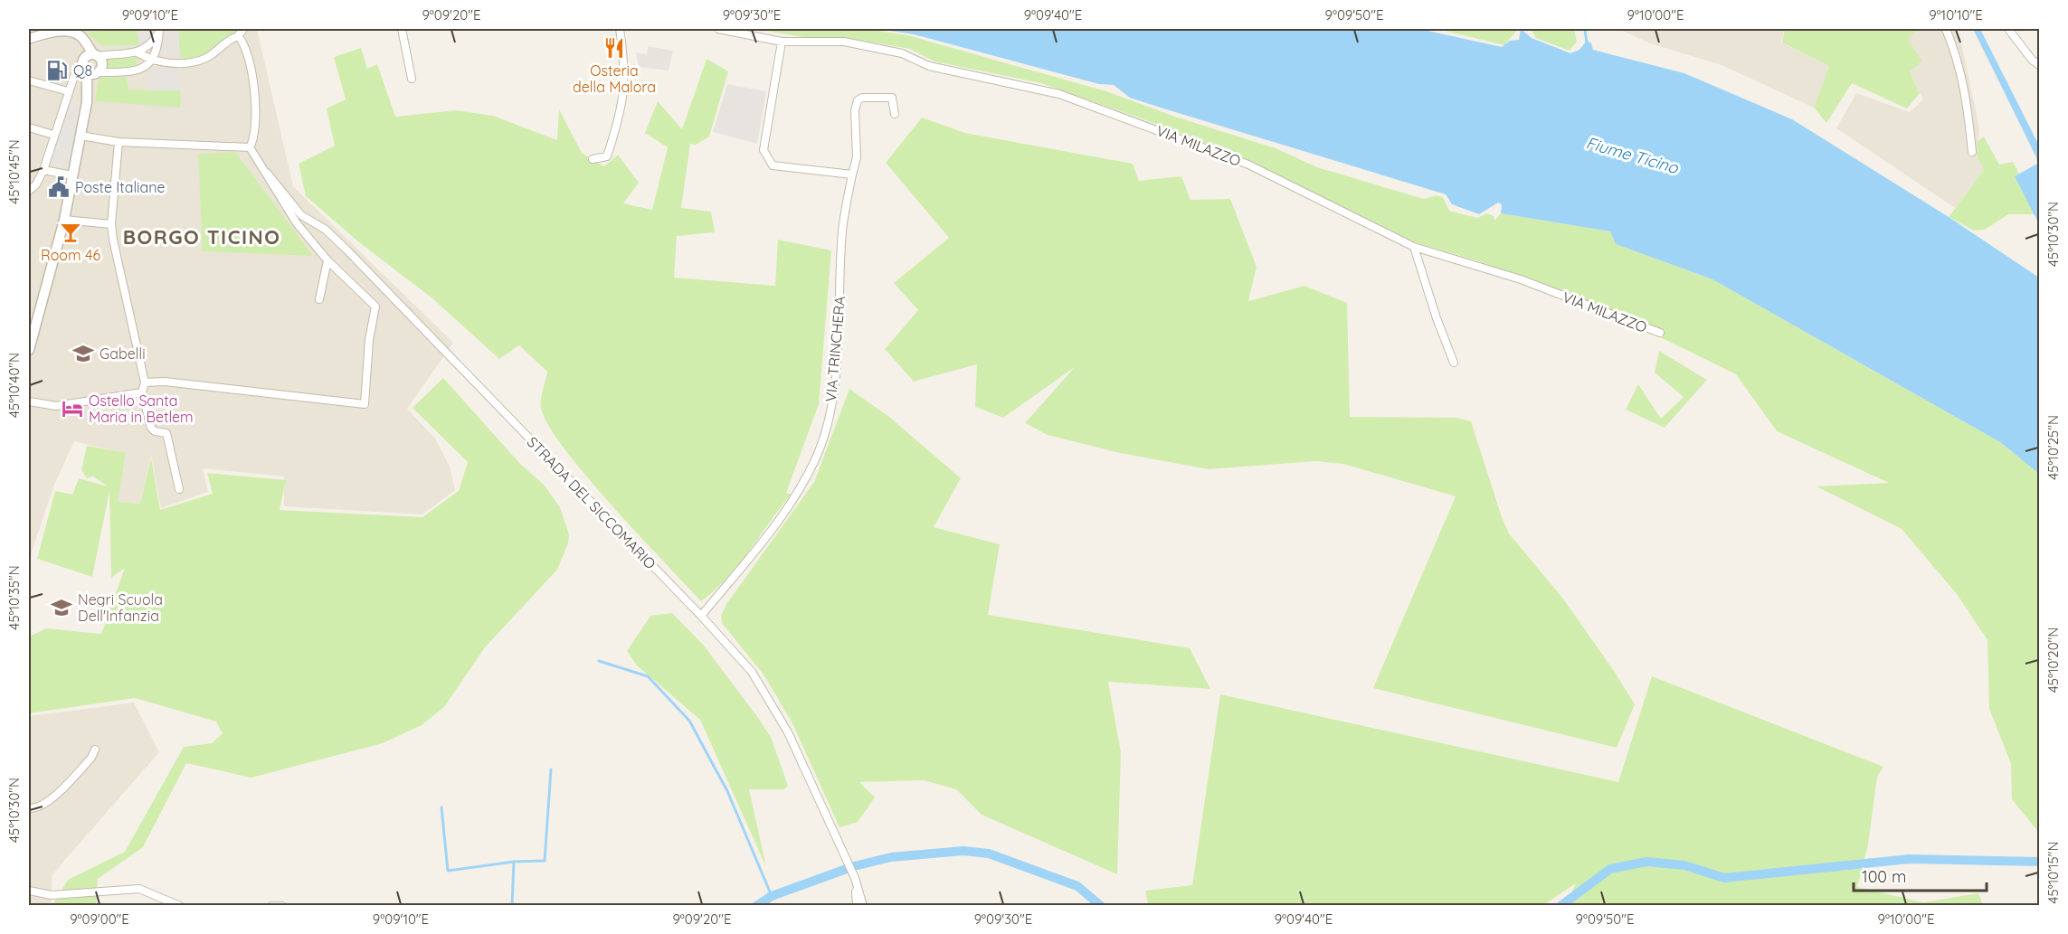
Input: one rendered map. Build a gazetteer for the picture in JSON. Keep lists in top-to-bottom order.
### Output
{
  "streets": {
    "street": ["VIA MILAZZO", "VIA TRINCHERA", "STRADA DEL SICCOMARIO"]
  },
  "crossings": [
    ["VIA TRINCHERA", "STRADA DEL SICCOMARIO"]
  ],
  "districts": ["BORGO TICINO"],
  "water": ["Fiume Ticino"],
  "places": {
    "restaurant": ["Osteria della Malora"],
    "fuel station": ["Q8"],
    "public building": ["Poste Italiane"],
    "bar": ["Room 46"],
    "school or university": ["Gabelli", "Negri Scuola Dell'Infanzia"],
    "hotel": ["Ostello Santa Maria in Betlem"]
  },
  "scale_bar": "100 m",
  "coordinates": [
    "9°09'10\"E",
    "9°09'20\"E",
    "9°09'30\"E",
    "9°09'40\"E",
    "9°09'50\"E",
    "9°10'00\"E",
    "9°10'10\"E",
    "45°10'45\"N",
    "45°10'30\"N",
    "45°10'40\"N",
    "45°10'25\"N",
    "45°10'35\"N",
    "45°10'20\"N",
    "45°10'15\"N",
    "9°09'00\"E"
  ]
}
